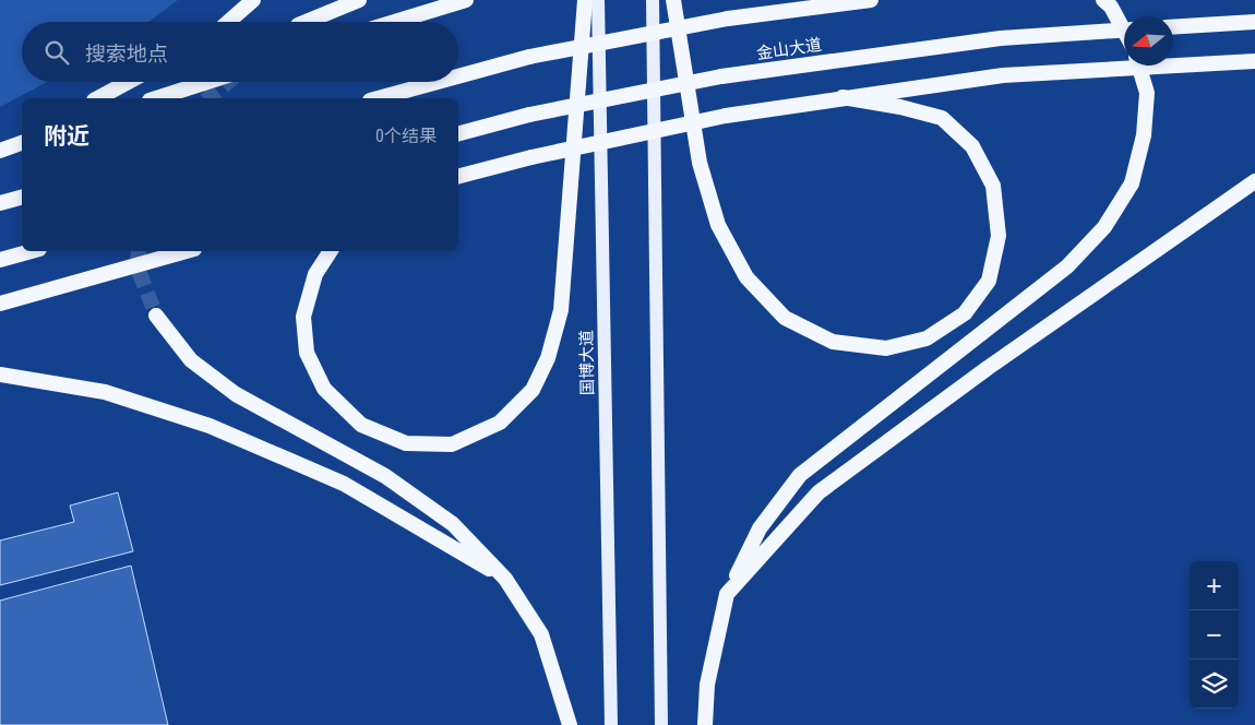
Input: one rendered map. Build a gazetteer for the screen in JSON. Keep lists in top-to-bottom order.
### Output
{
  "streets": {
    "highway": ["金山大道"],
    "main road": ["国博大道"]
  },
  "north": "left",
  "page": {
    "search": "搜索地点",
    "heading": ["附近", "0个结果"],
    "map_buttons": ["+", "−"]
  }
}
